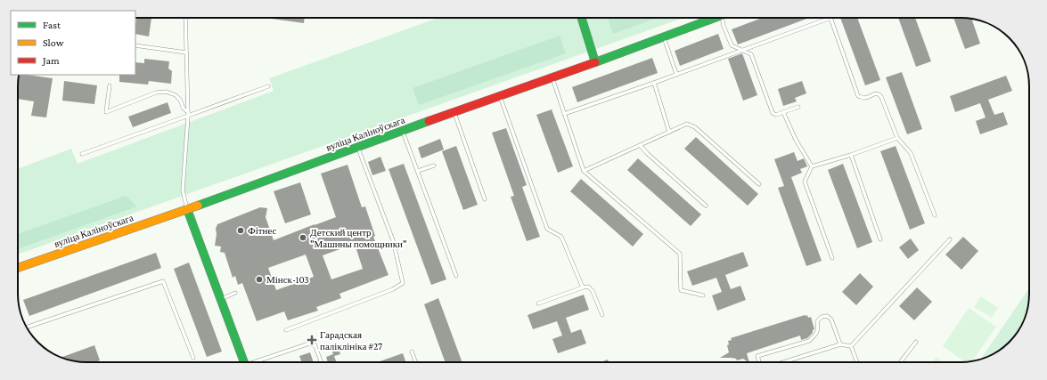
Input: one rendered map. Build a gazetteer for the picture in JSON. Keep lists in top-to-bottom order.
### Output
{
  "streets": {
    "main road": ["вуліца Каліноўскага"]
  },
  "places": {
    "other": ["Фітнес", "Детский центр \"Машины помощники\"", "Мінск-103"],
    "health": ["Гарадская паліклініка #27"]
  },
  "legend": ["Fast", "Slow", "Jam"]
}
